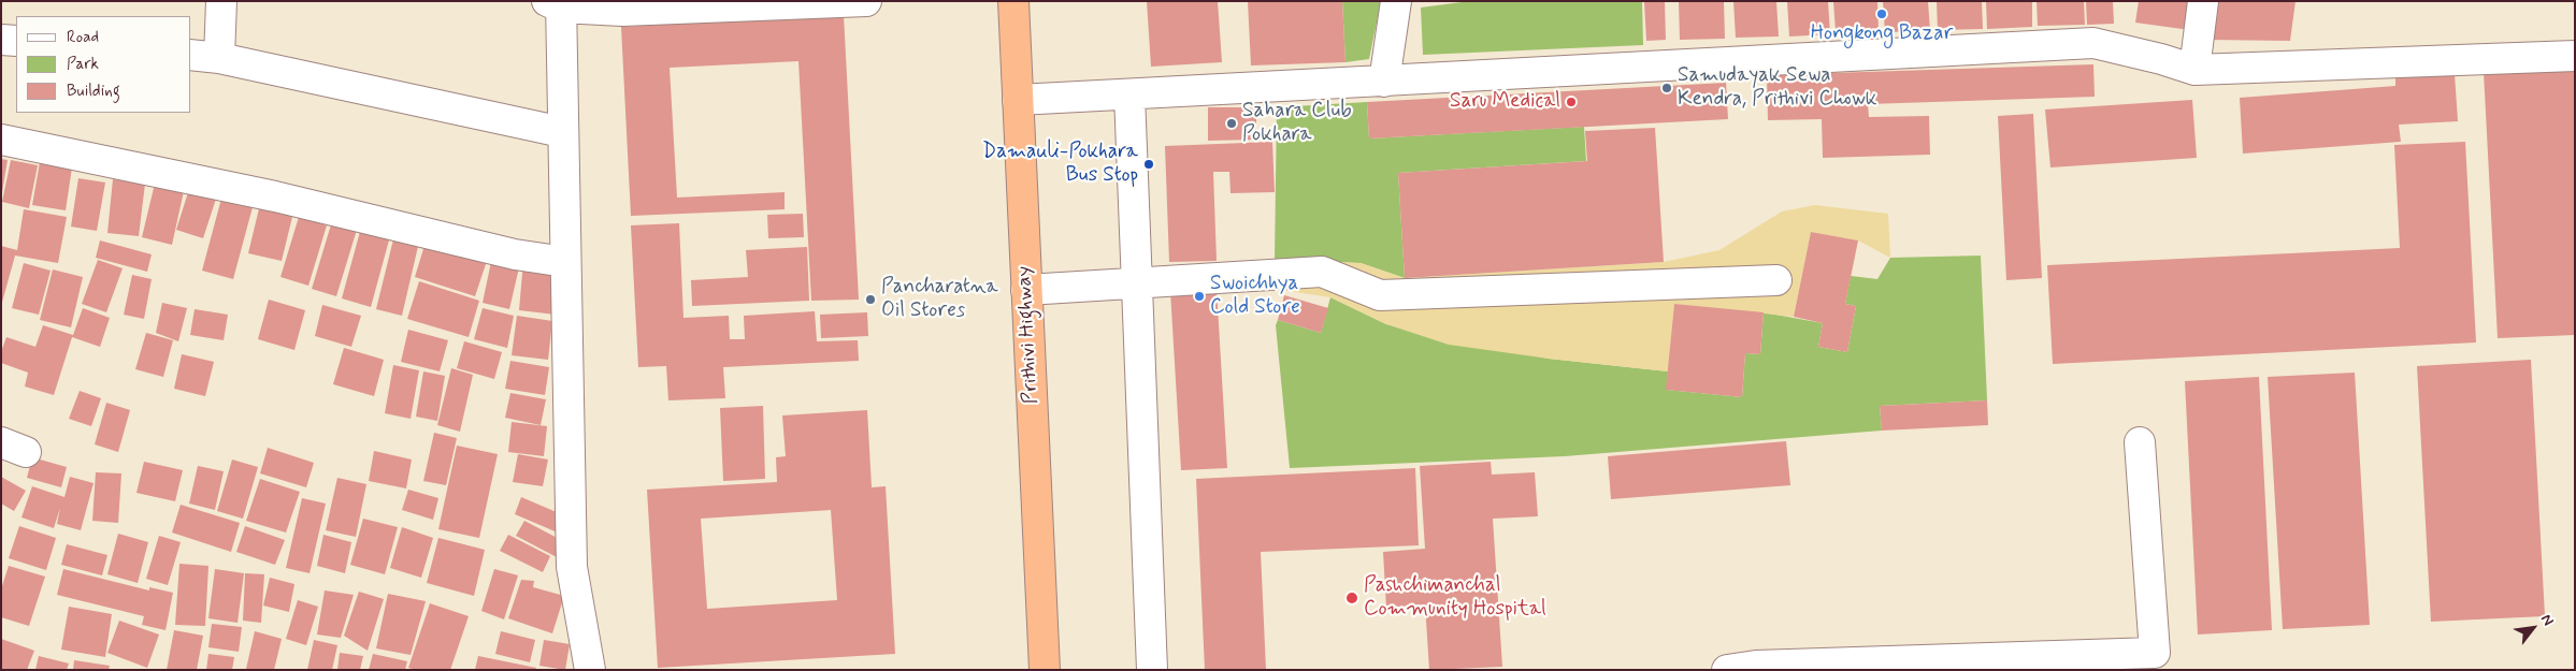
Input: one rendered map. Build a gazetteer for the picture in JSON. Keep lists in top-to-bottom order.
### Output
{
  "streets": {
    "highway": ["Prithivi Highway"]
  },
  "places": [
    "Hongkong Bazar",
    "Samudayak Sewa Kendra, Prithivi Chowk",
    "Saru Medical",
    "Sahara Club Pokhara",
    "Damauli-Pokhara Bus Stop",
    "Swoichhya Cold Store",
    "Pancharatna Oil Stores",
    "Pashchimanchal Community Hospital"
  ],
  "legend": ["Road", "Park", "Building"],
  "north": "top right"
}
